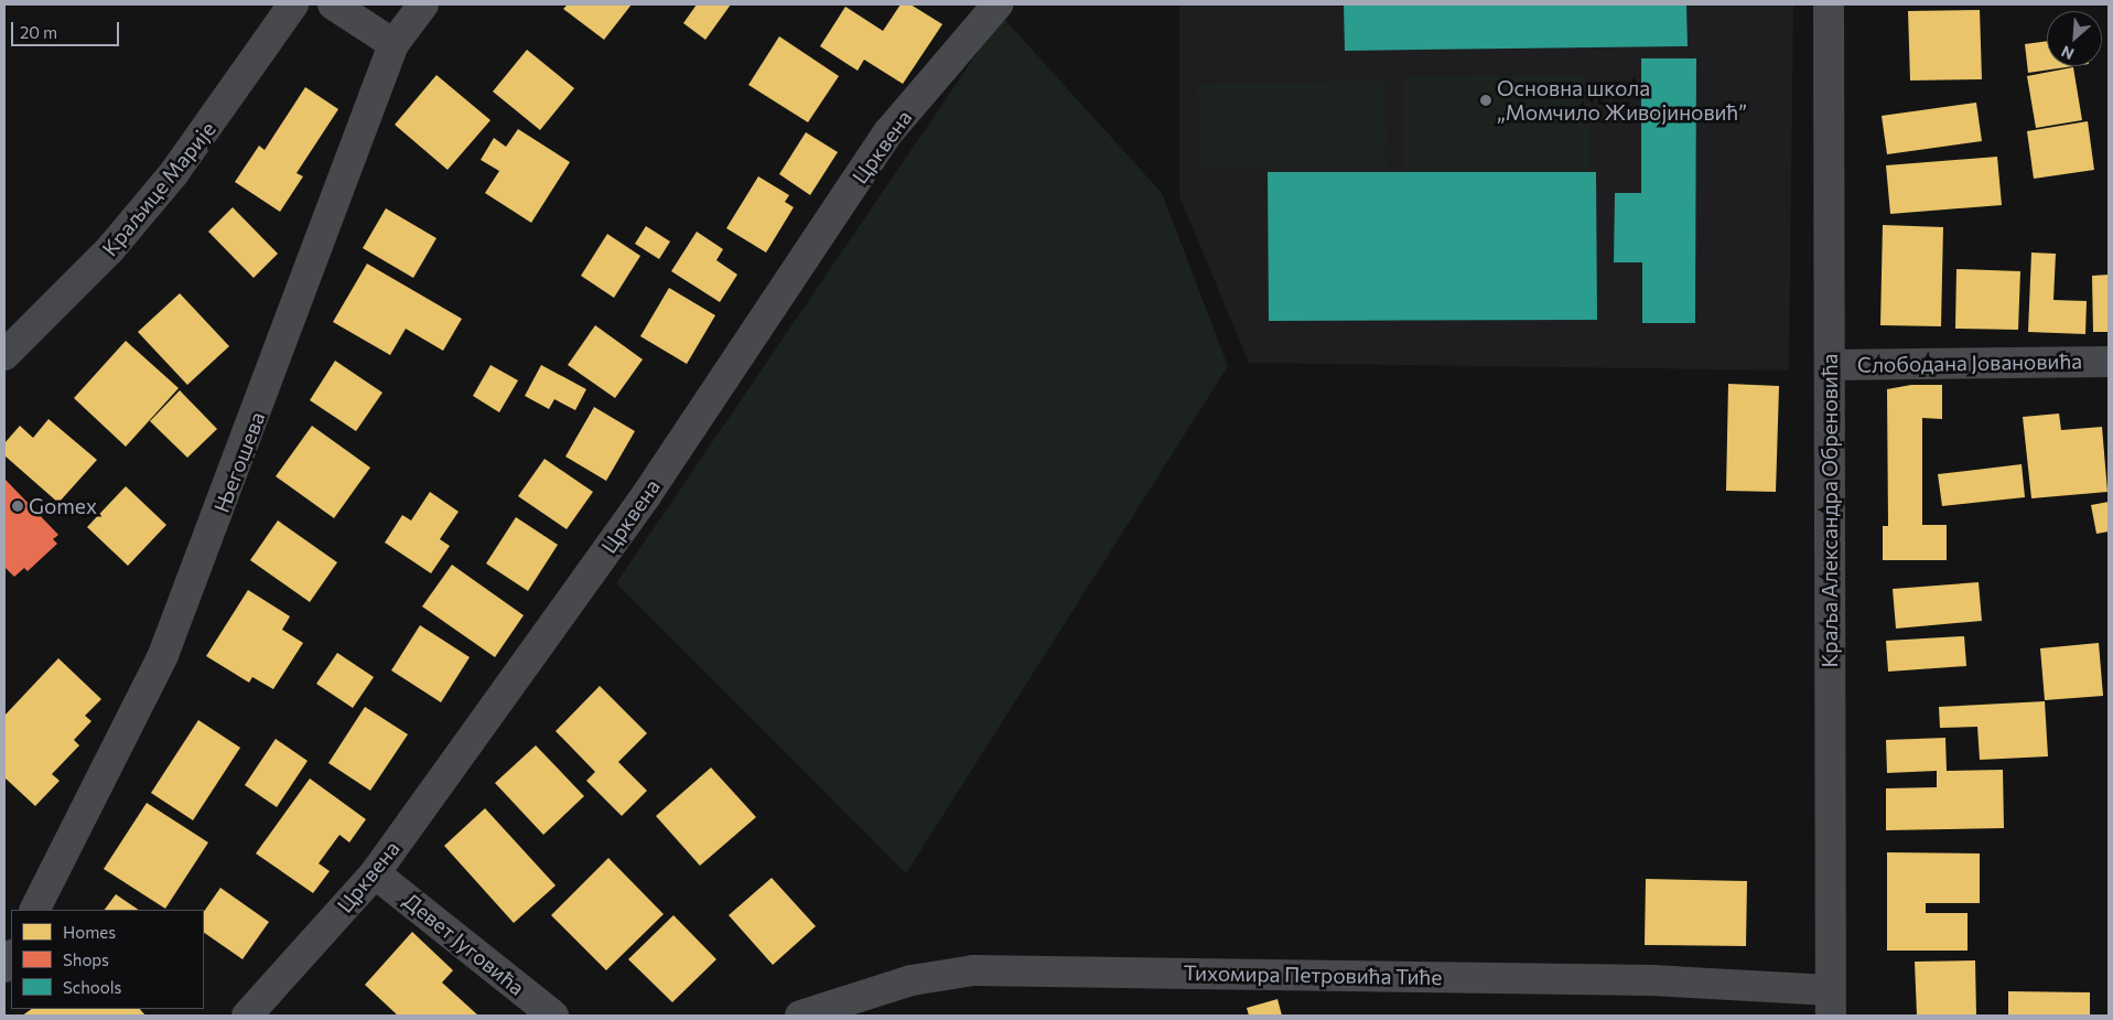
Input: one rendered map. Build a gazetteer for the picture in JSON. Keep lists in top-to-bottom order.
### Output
{
  "streets": {
    "street": [
      "Црквена",
      "Краљице Марије",
      "Слободана Јовановића",
      "Његошева",
      "Краља Александра Обреновића",
      "Девет Југовића",
      "Тихомира Петровића Тиће"
    ]
  },
  "crossings": [
    ["Црквена", "Девет Југовића"],
    ["Слободана Јовановића", "Краља Александра Обреновића"],
    ["Краља Александра Обреновића", "Тихомира Петровића Тиће"]
  ],
  "places": ["Основна школа „Момчило Живојиновић”", "Gomex"],
  "legend": ["Homes", "Shops", "Schools"],
  "scale_bar": "20 m",
  "north": "bottom left"
}
